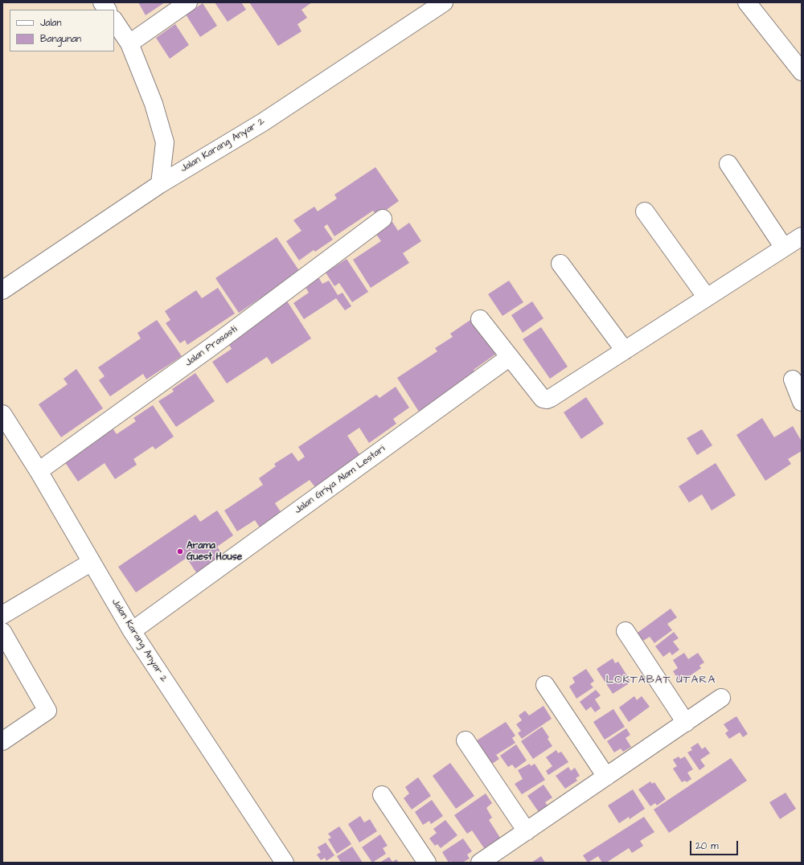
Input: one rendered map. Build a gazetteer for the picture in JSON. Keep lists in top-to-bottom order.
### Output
{
  "streets": {
    "street": ["Jalan Karang Anyar 2", "Jalan Prasasti", "Jalan Griya Alam Lestari"]
  },
  "crossings": [
    ["Jalan Karang Anyar 2", "Jalan Prasasti"],
    ["Jalan Karang Anyar 2", "Jalan Griya Alam Lestari"]
  ],
  "districts": ["LOKTABAT UTARA"],
  "places": ["Arama Guest House"],
  "legend": ["Jalan", "Bangunan"],
  "scale_bar": "20 m"
}
